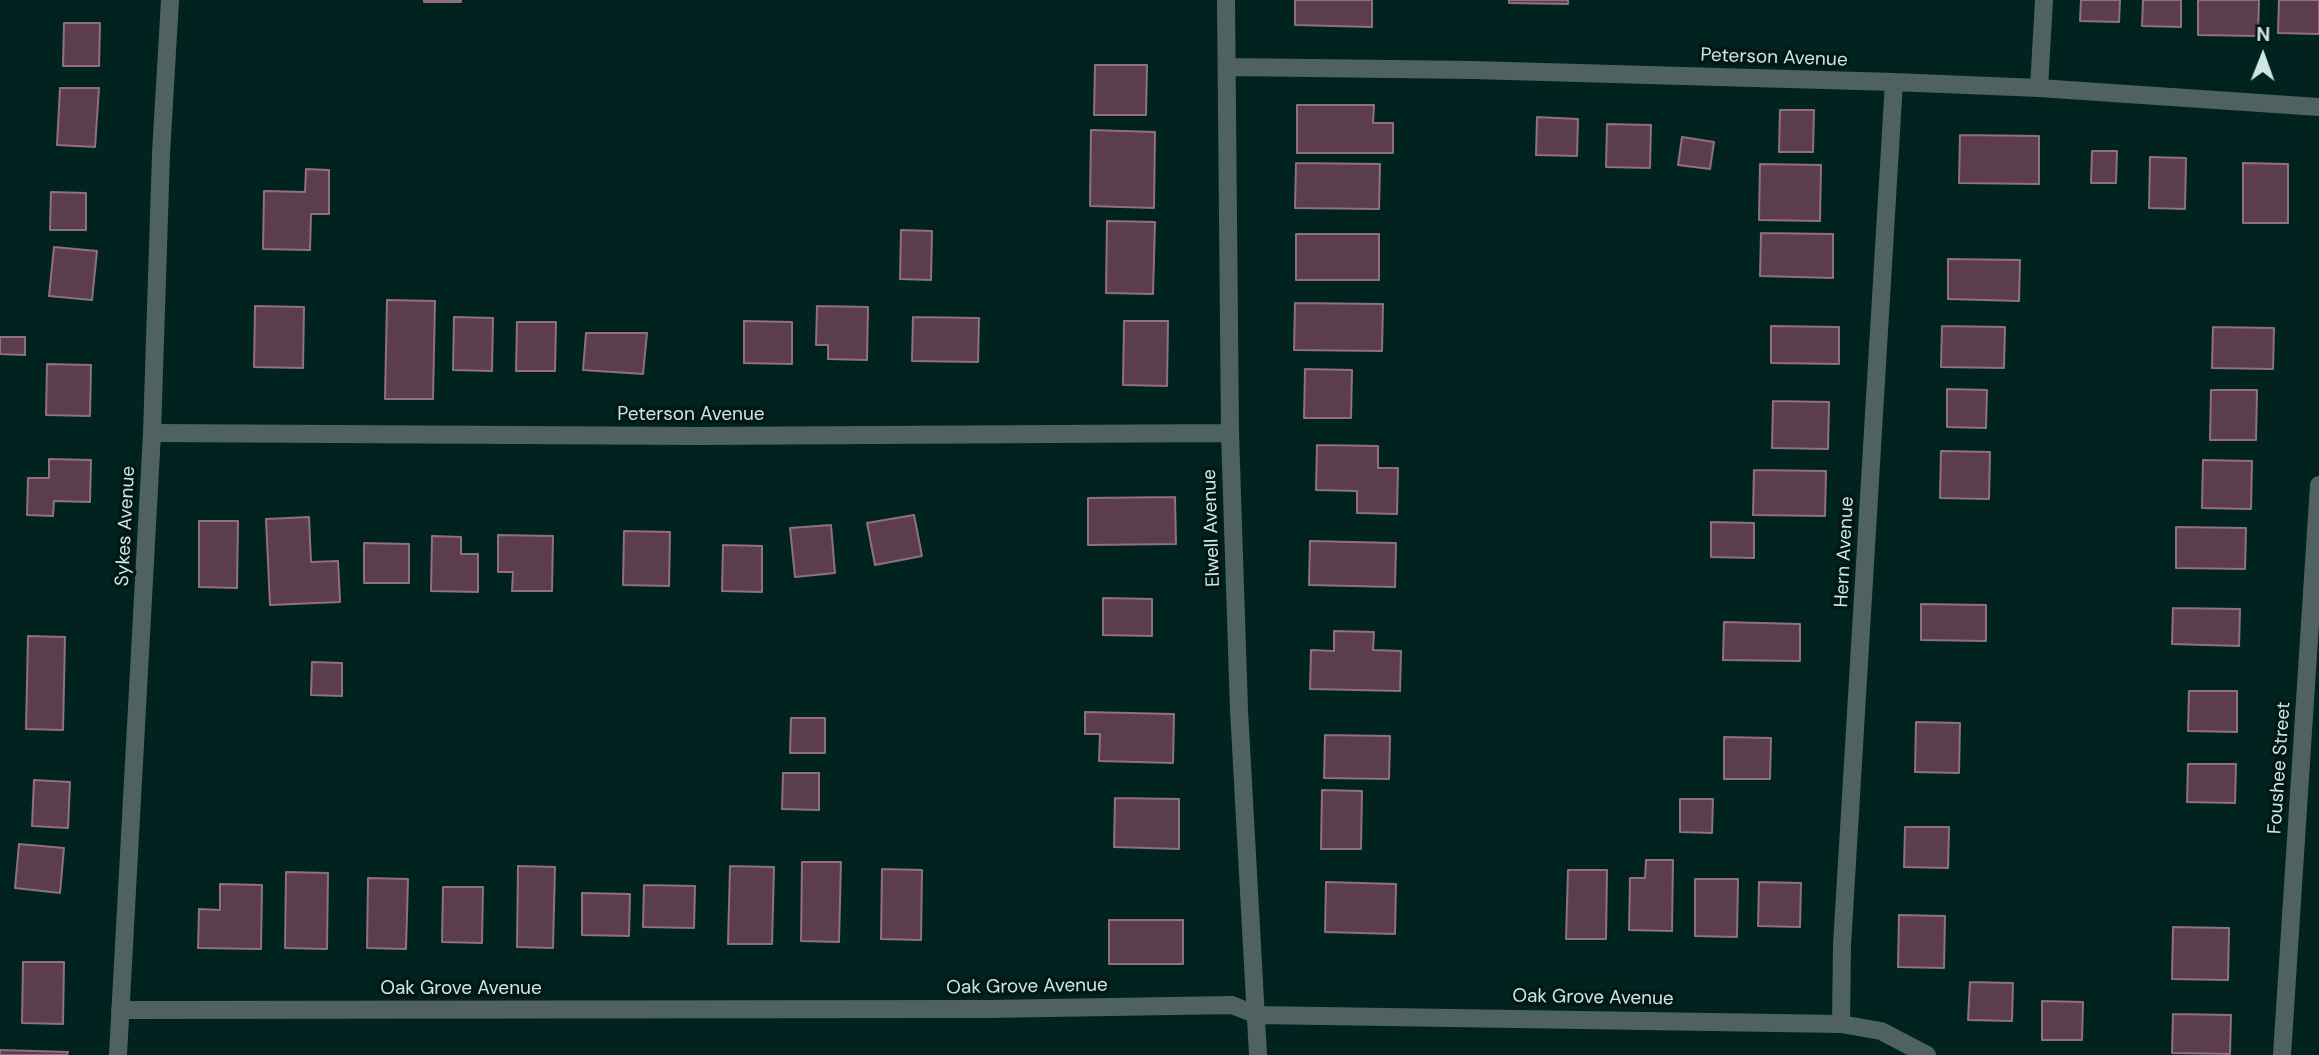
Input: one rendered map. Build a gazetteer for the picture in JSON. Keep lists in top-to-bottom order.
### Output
{
  "streets": {
    "street": [
      "Peterson Avenue",
      "Sykes Avenue",
      "Elwell Avenue",
      "Hern Avenue",
      "Foushee Street",
      "Oak Grove Avenue"
    ]
  },
  "crossings": [
    ["Peterson Avenue", "Sykes Avenue"],
    ["Peterson Avenue", "Elwell Avenue"],
    ["Peterson Avenue", "Hern Avenue"],
    ["Sykes Avenue", "Oak Grove Avenue"],
    ["Elwell Avenue", "Oak Grove Avenue"],
    ["Hern Avenue", "Oak Grove Avenue"]
  ],
  "north": "top"
}
